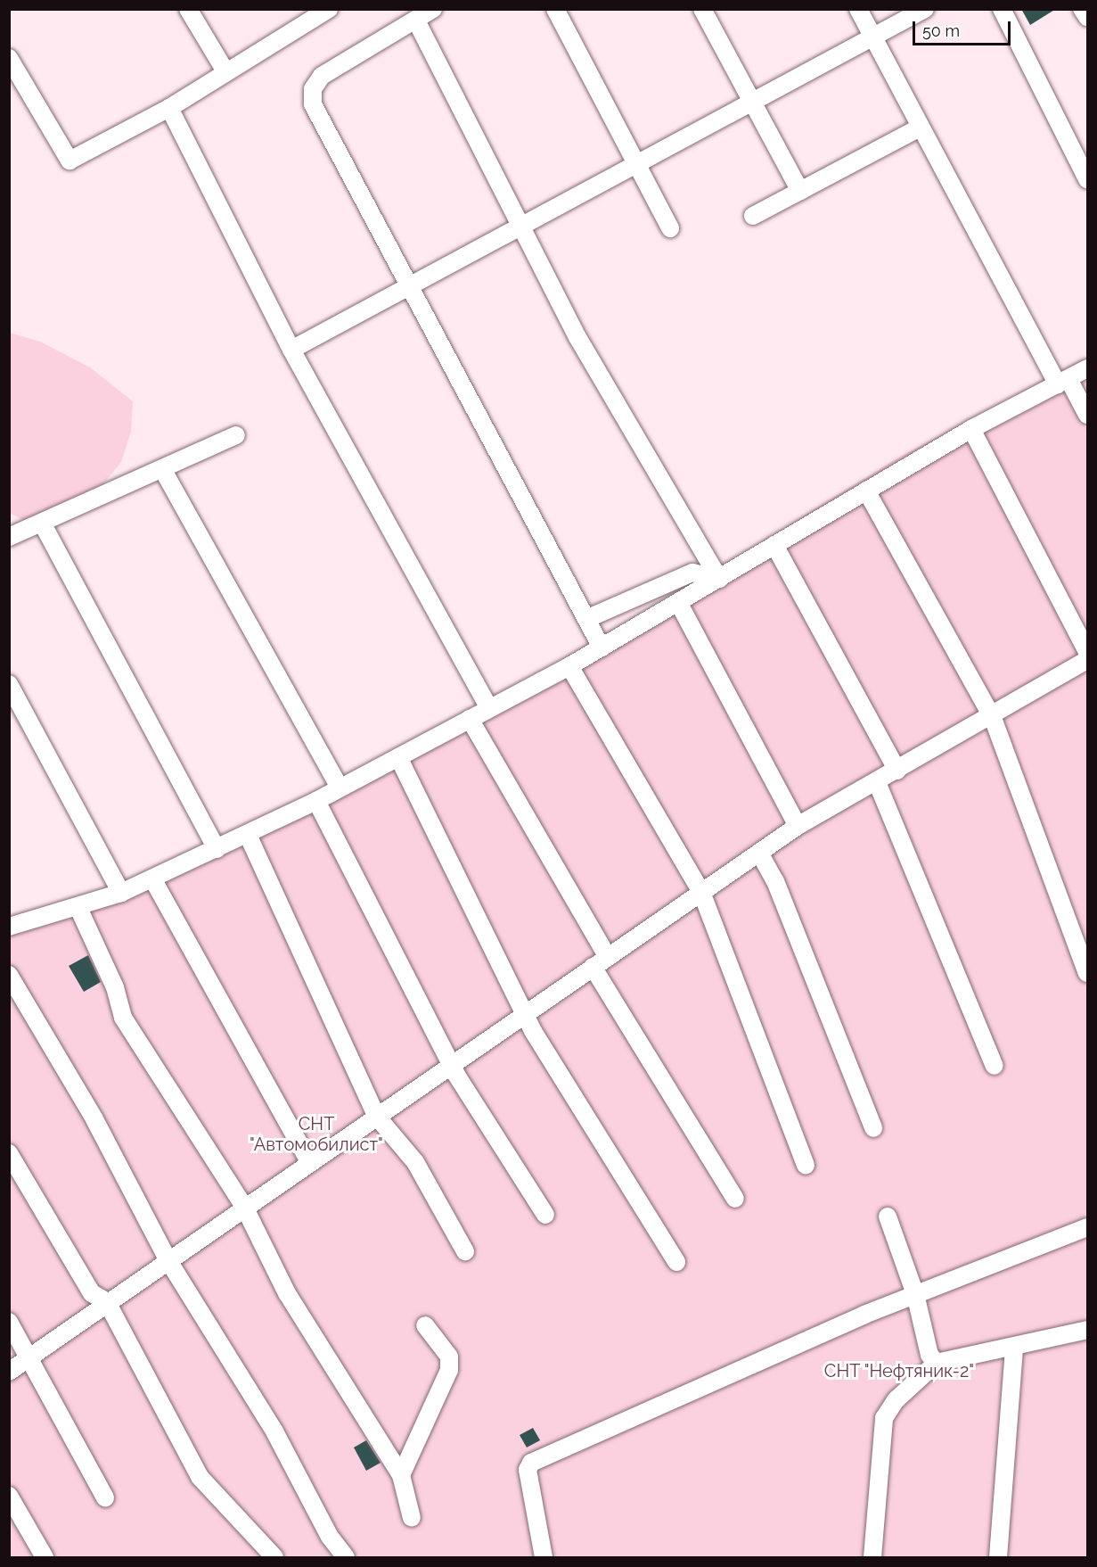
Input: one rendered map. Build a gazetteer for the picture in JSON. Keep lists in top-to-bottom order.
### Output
{
  "parks": ["СНТ \"Автомобилист\"", "СНТ \"Нефтяник-2\""],
  "scale_bar": "50 m"
}
